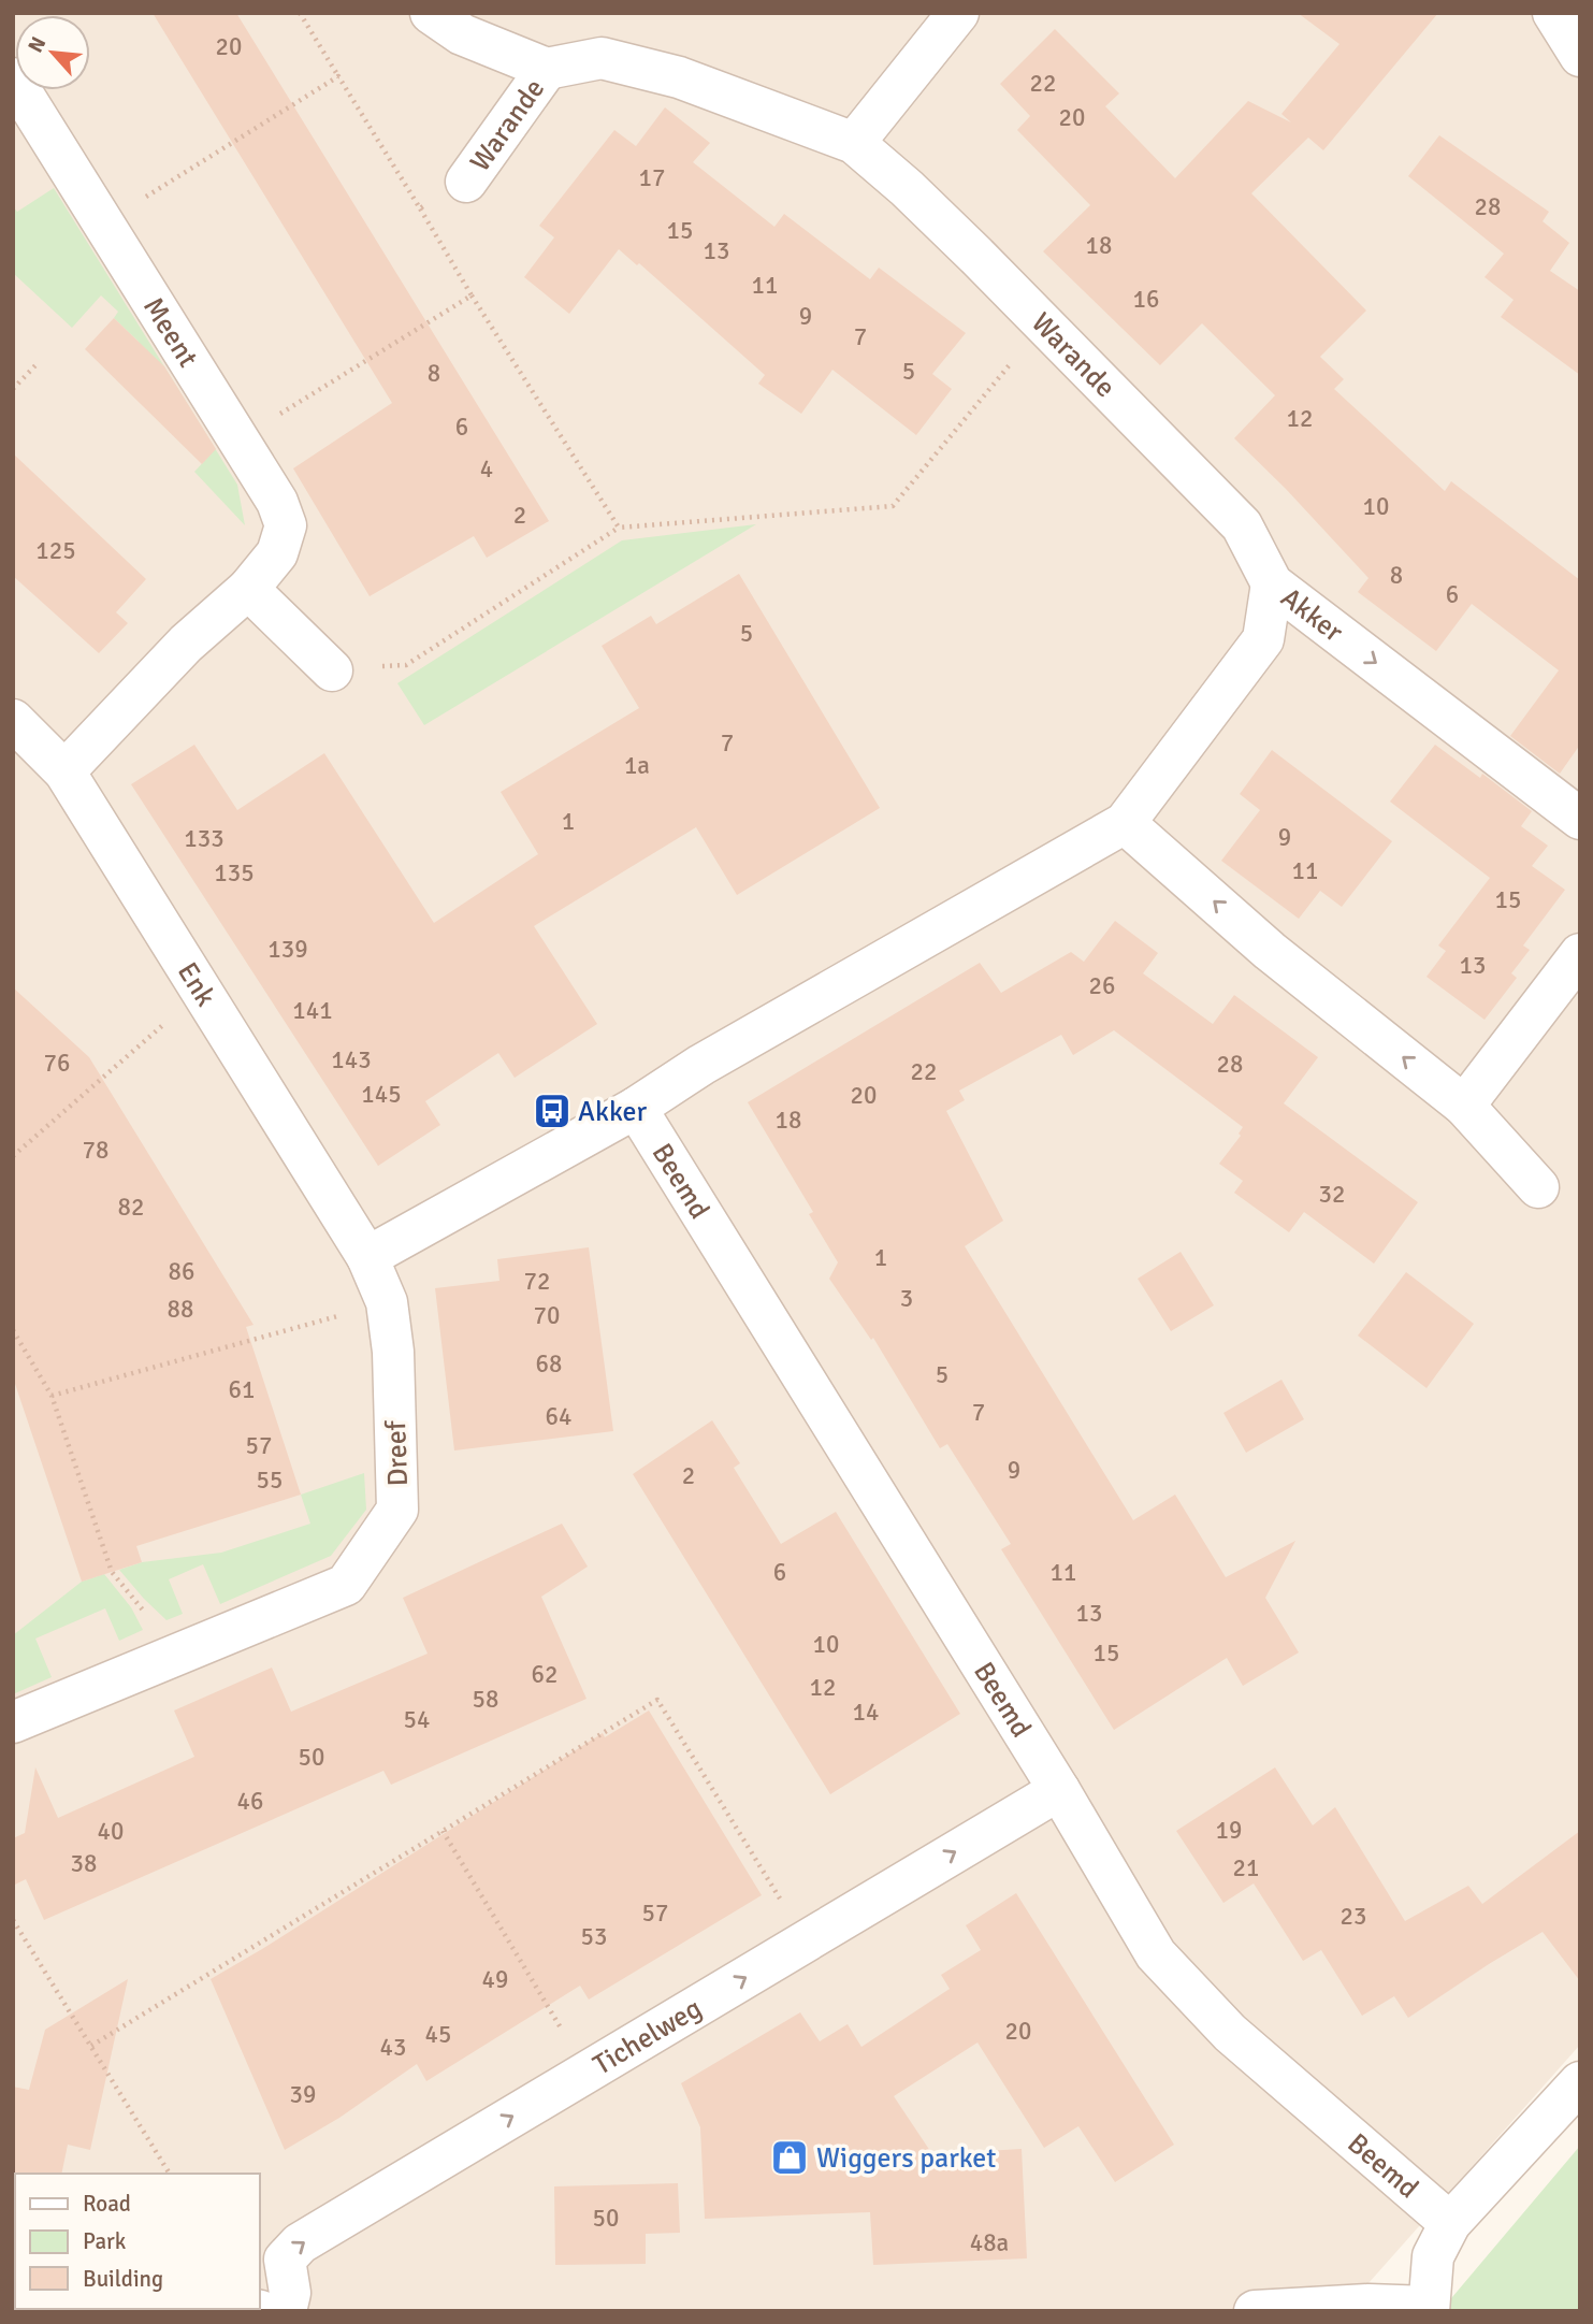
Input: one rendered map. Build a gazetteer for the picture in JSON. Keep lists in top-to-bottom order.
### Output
{
  "streets": {
    "street": [
      "Warande",
      "Meent",
      "Akker",
      "Enk",
      "Beemd",
      "Dreef",
      "Tichelweg"
    ]
  },
  "crossings": [
    ["Warande", "Akker"],
    ["Meent", "Enk"],
    ["Akker", "Beemd"],
    ["Enk", "Dreef"],
    ["Beemd", "Tichelweg"]
  ],
  "one_way": ["Tichelweg"],
  "places": {
    "bus stop": ["Akker"],
    "shop": ["Wiggers parket"]
  },
  "house_numbers": [
    "20",
    "22",
    "20",
    "17",
    "28",
    "15",
    "18",
    "13",
    "11",
    "16",
    "9",
    "7",
    "5",
    "8",
    "12",
    "6",
    "4",
    "10",
    "2",
    "125",
    "8",
    "6",
    "5",
    "7",
    "1a",
    "1",
    "9",
    "133",
    "11",
    "135",
    "15",
    "139",
    "13",
    "26",
    "141",
    "143",
    "76",
    "28",
    "22",
    "145",
    "20",
    "18",
    "78",
    "32",
    "82",
    "1",
    "86",
    "72",
    "3",
    "88",
    "70",
    "68",
    "5",
    "61",
    "7",
    "64",
    "57",
    "9",
    "2",
    "55",
    "6",
    "11",
    "13",
    "10",
    "15",
    "62",
    "12",
    "58",
    "14",
    "54",
    "50",
    "46",
    "19",
    "40",
    "38",
    "21",
    "57",
    "23",
    "53",
    "49",
    "20",
    "45",
    "43",
    "39",
    "50",
    "48a"
  ],
  "legend": ["Road", "Park", "Building"],
  "north": "top left"
}
